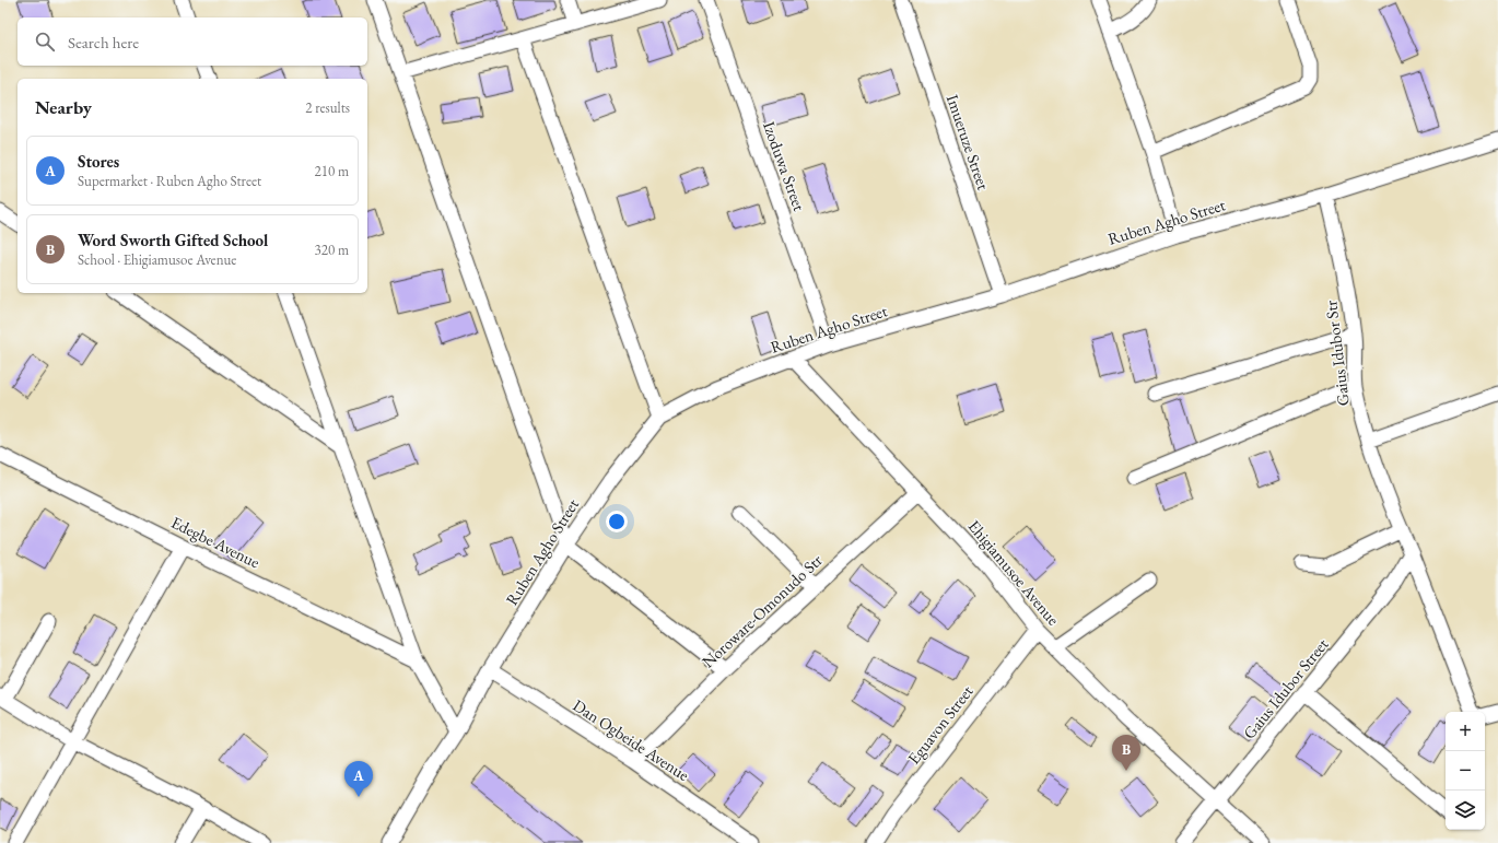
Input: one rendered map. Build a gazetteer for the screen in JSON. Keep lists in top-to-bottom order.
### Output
{
  "streets": {
    "street": [
      "Imueruze Street",
      "Izoduwa Street",
      "Ruben Agho Street",
      "Gaius Idubor Str",
      "Edegbe Avenue",
      "Ehigiamusoe Avenue",
      "Noroware-Omonudo Str",
      "Gaius Idubor Street",
      "Eguavon Street",
      "Dan Ogbeide Avenue"
    ]
  },
  "crossings": [
    ["Imueruze Street", "Ruben Agho Street"],
    ["Izoduwa Street", "Ruben Agho Street"],
    ["Ruben Agho Street", "Gaius Idubor Str"],
    ["Ruben Agho Street", "Ehigiamusoe Avenue"],
    ["Ruben Agho Street", "Dan Ogbeide Avenue"],
    ["Gaius Idubor Str", "Gaius Idubor Street"],
    ["Ehigiamusoe Avenue", "Noroware-Omonudo Str"],
    ["Ehigiamusoe Avenue", "Gaius Idubor Street"],
    ["Ehigiamusoe Avenue", "Eguavon Street"],
    ["Noroware-Omonudo Str", "Dan Ogbeide Avenue"]
  ],
  "page": {
    "search": "Search here",
    "heading": ["Nearby", "2 results"],
    "list": [
      {
        "mark": "A",
        "name": "Stores",
        "note": "Supermarket · Ruben Agho Street",
        "value": "210 m"
      },
      {
        "mark": "B",
        "name": "Word Sworth Gifted School",
        "note": "School · Ehigiamusoe Avenue",
        "value": "320 m"
      }
    ],
    "map_buttons": ["+", "−"],
    "pins": ["B", "A"]
  }
}
